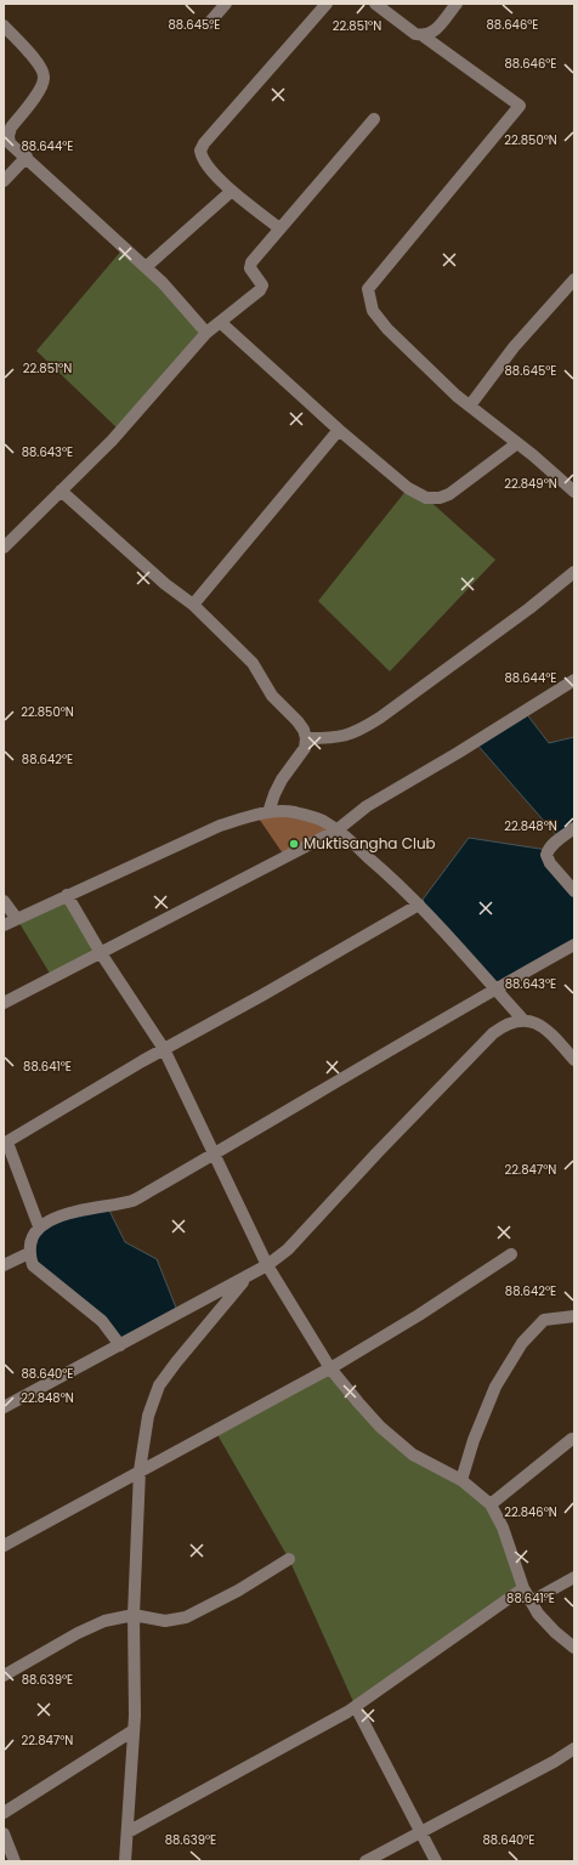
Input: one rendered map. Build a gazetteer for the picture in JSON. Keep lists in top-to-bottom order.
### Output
{
  "places": ["Muktisangha Club"],
  "coordinates": [
    "88.645°E",
    "88.646°E",
    "22.851°N",
    "22.850°N",
    "88.644°E",
    "88.643°E",
    "22.849°N",
    "88.642°E",
    "22.848°N",
    "88.641°E",
    "22.847°N",
    "88.640°E",
    "22.846°N",
    "88.639°E"
  ]
}
